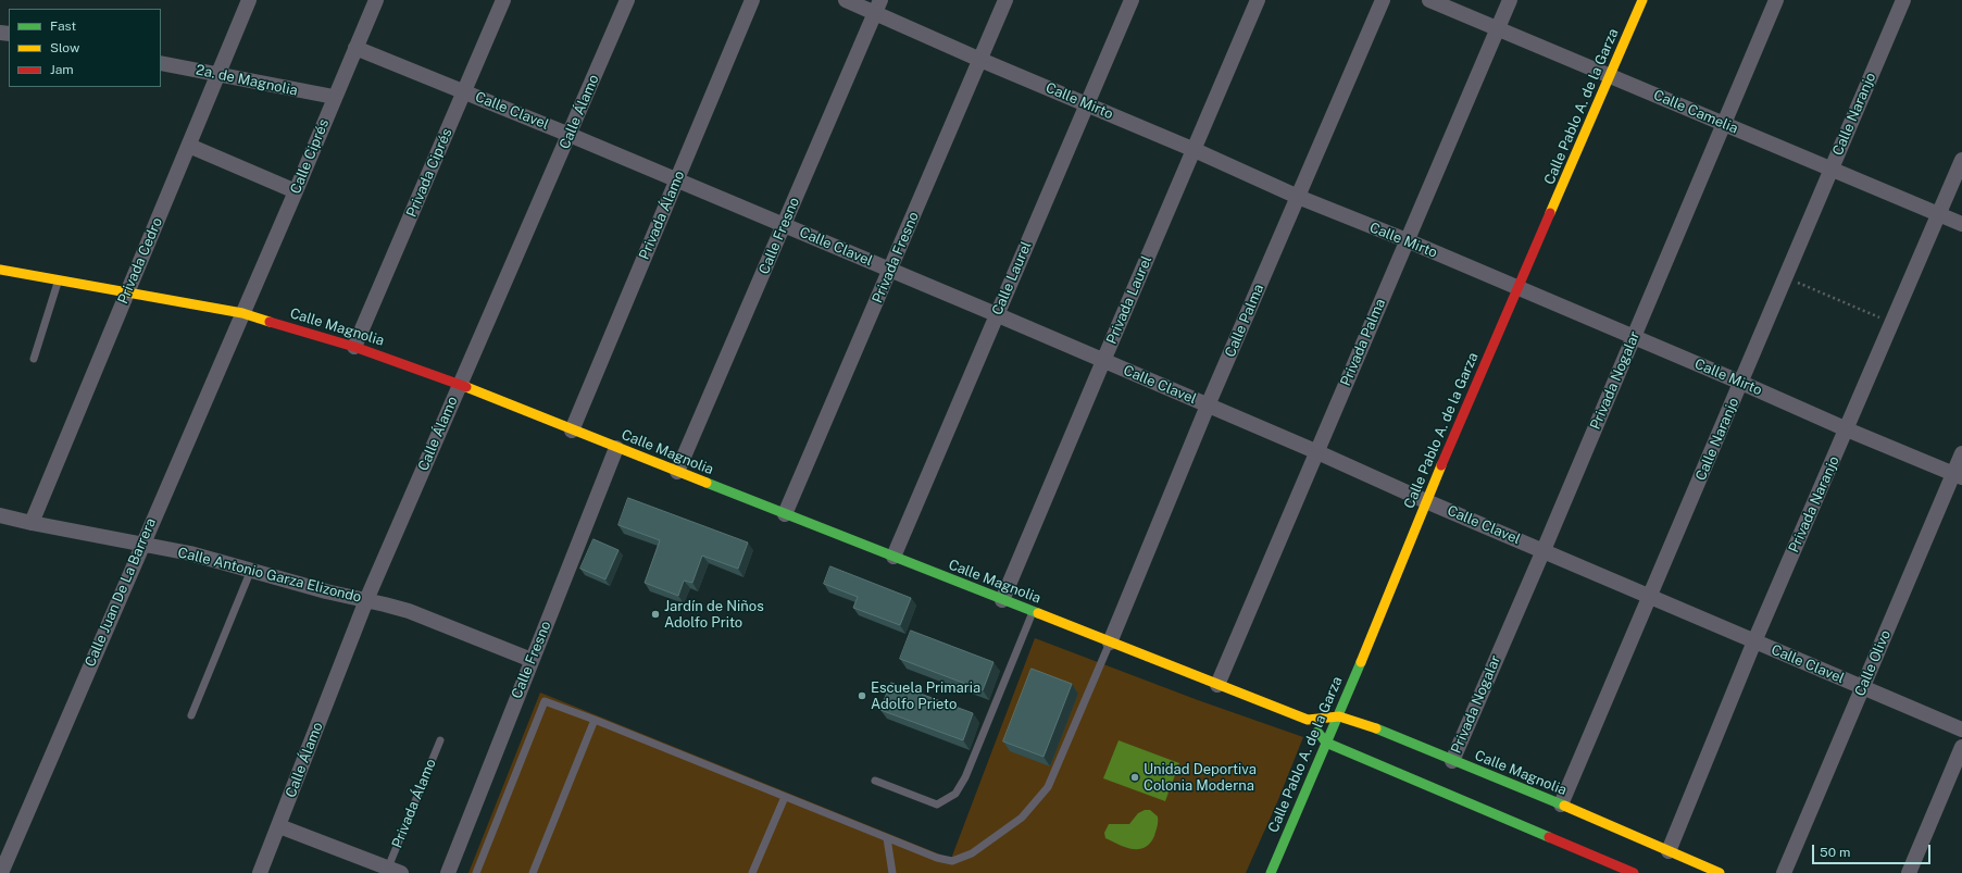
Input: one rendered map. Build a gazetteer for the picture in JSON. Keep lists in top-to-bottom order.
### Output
{
  "streets": {
    "street": [
      "2a. de Magnolia",
      "Calle Mirto",
      "Calle Pablo A. de la Garza",
      "Calle Clavel",
      "Calle Álamo",
      "Calle Camelia",
      "Calle Naranjo",
      "Calle Ciprés",
      "Privada Ciprés",
      "Privada Álamo",
      "Calle Fresno",
      "Privada Fresno",
      "Privada Cedro",
      "Calle Laurel",
      "Privada Laurel",
      "Calle Palma",
      "Calle Magnolia",
      "Privada Palma",
      "Privada Nogalar",
      "Privada Naranjo",
      "Calle Antonio Garza Elizondo",
      "Calle Juan De La Barrera",
      "Calle Olivo"
    ]
  },
  "crossings": [
    ["2a. de Magnolia", "Calle Ciprés"],
    ["2a. de Magnolia", "Privada Cedro"],
    ["Calle Mirto", "Calle Pablo A. de la Garza"],
    ["Calle Mirto", "Calle Naranjo"],
    ["Calle Mirto", "Calle Fresno"],
    ["Calle Mirto", "Privada Fresno"],
    ["Calle Mirto", "Calle Laurel"],
    ["Calle Mirto", "Privada Laurel"],
    ["Calle Mirto", "Calle Palma"],
    ["Calle Mirto", "Privada Palma"],
    ["Calle Mirto", "Privada Nogalar"],
    ["Calle Mirto", "Privada Naranjo"],
    ["Calle Mirto", "Calle Olivo"],
    ["Calle Pablo A. de la Garza", "Calle Clavel"],
    ["Calle Pablo A. de la Garza", "Calle Camelia"],
    ["Calle Pablo A. de la Garza", "Calle Magnolia"],
    ["Calle Clavel", "Calle Álamo"],
    ["Calle Clavel", "Calle Naranjo"],
    ["Calle Clavel", "Calle Ciprés"],
    ["Calle Clavel", "Privada Ciprés"],
    ["Calle Clavel", "Privada Álamo"],
    ["Calle Clavel", "Calle Fresno"],
    ["Calle Clavel", "Privada Fresno"],
    ["Calle Clavel", "Calle Laurel"],
    ["Calle Clavel", "Privada Laurel"],
    ["Calle Clavel", "Calle Palma"],
    ["Calle Clavel", "Privada Palma"],
    ["Calle Clavel", "Privada Nogalar"],
    ["Calle Clavel", "Privada Naranjo"],
    ["Calle Clavel", "Calle Olivo"],
    ["Calle Álamo", "Calle Magnolia"],
    ["Calle Álamo", "Calle Antonio Garza Elizondo"],
    ["Calle Camelia", "Calle Naranjo"],
    ["Calle Camelia", "Privada Palma"],
    ["Calle Camelia", "Privada Nogalar"],
    ["Calle Camelia", "Privada Naranjo"],
    ["Calle Naranjo", "Calle Magnolia"],
    ["Calle Ciprés", "Calle Magnolia"],
    ["Calle Ciprés", "Calle Juan De La Barrera"],
    ["Privada Ciprés", "Calle Magnolia"],
    ["Privada Álamo", "Calle Magnolia"],
    ["Calle Fresno", "Calle Magnolia"],
    ["Calle Fresno", "Calle Antonio Garza Elizondo"],
    ["Privada Fresno", "Calle Magnolia"],
    ["Privada Cedro", "Calle Magnolia"],
    ["Privada Cedro", "Calle Antonio Garza Elizondo"],
    ["Calle Laurel", "Calle Magnolia"],
    ["Privada Laurel", "Calle Magnolia"],
    ["Calle Palma", "Calle Magnolia"],
    ["Calle Magnolia", "Privada Palma"],
    ["Calle Magnolia", "Privada Nogalar"],
    ["Calle Magnolia", "Privada Naranjo"],
    ["Calle Magnolia", "Calle Juan De La Barrera"],
    ["Calle Antonio Garza Elizondo", "Calle Juan De La Barrera"]
  ],
  "places": ["Jardín de Niños Adolfo Prito", "Escuela Primaria Adolfo Prieto", "Unidad Deportiva Colonia Moderna"],
  "legend": ["Fast", "Slow", "Jam"],
  "scale_bar": "50 m"
}
